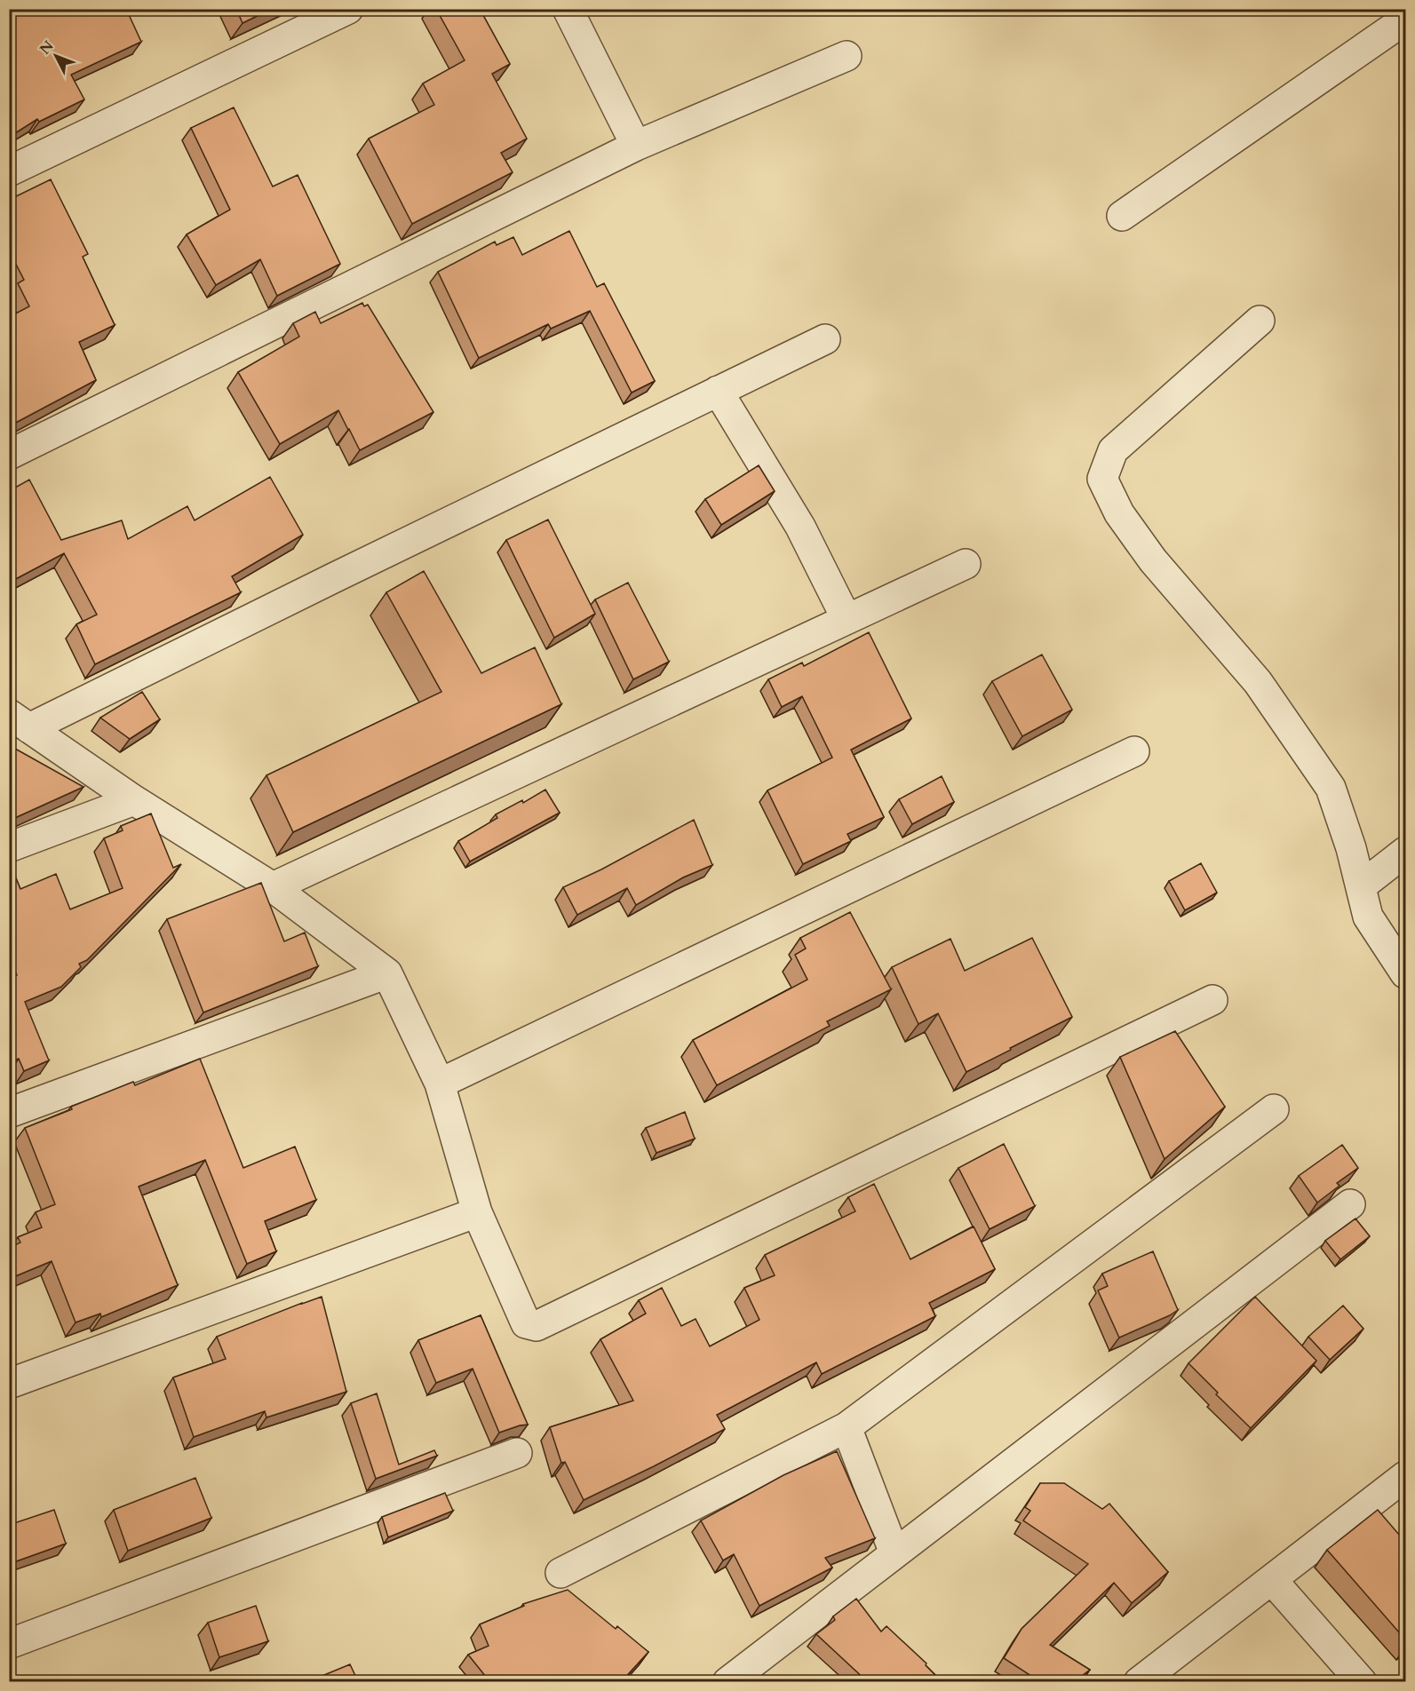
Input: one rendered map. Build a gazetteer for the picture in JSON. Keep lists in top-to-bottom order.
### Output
{
  "north": "top left"
}
